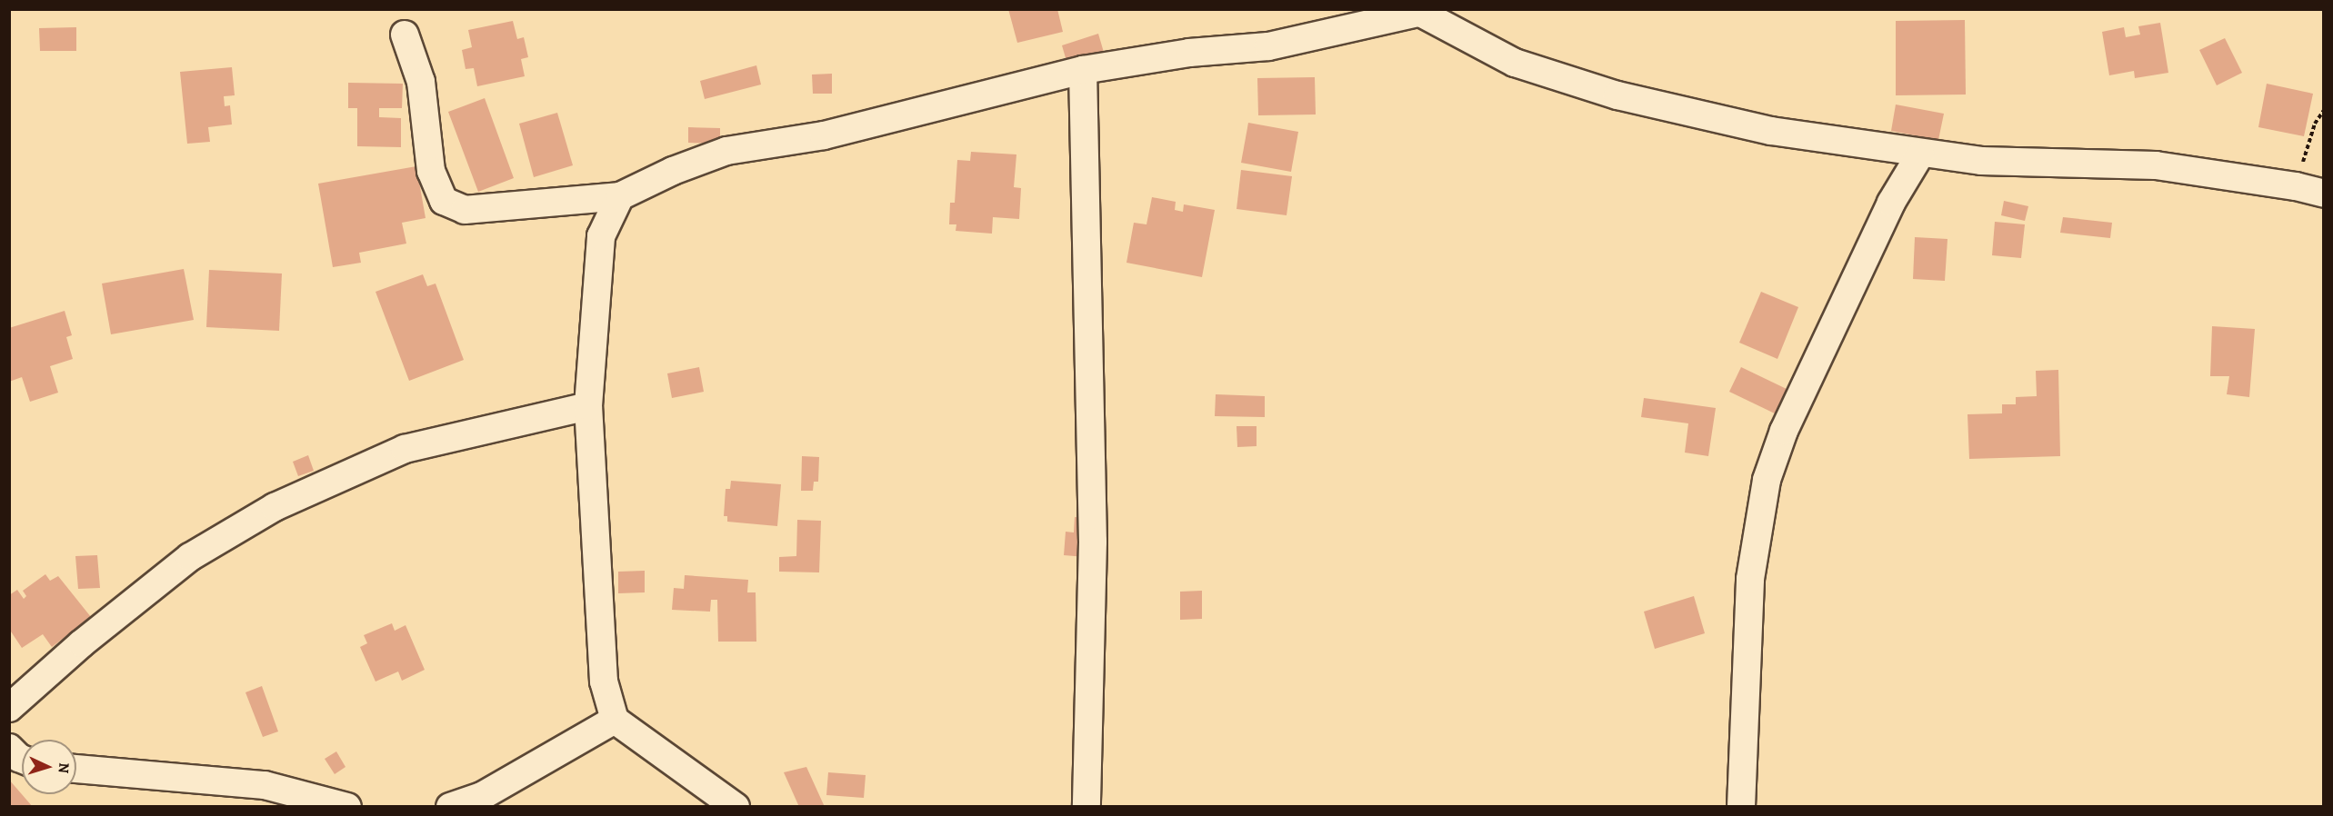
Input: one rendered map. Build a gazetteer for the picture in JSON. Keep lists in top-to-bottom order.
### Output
{
  "north": "right"
}
